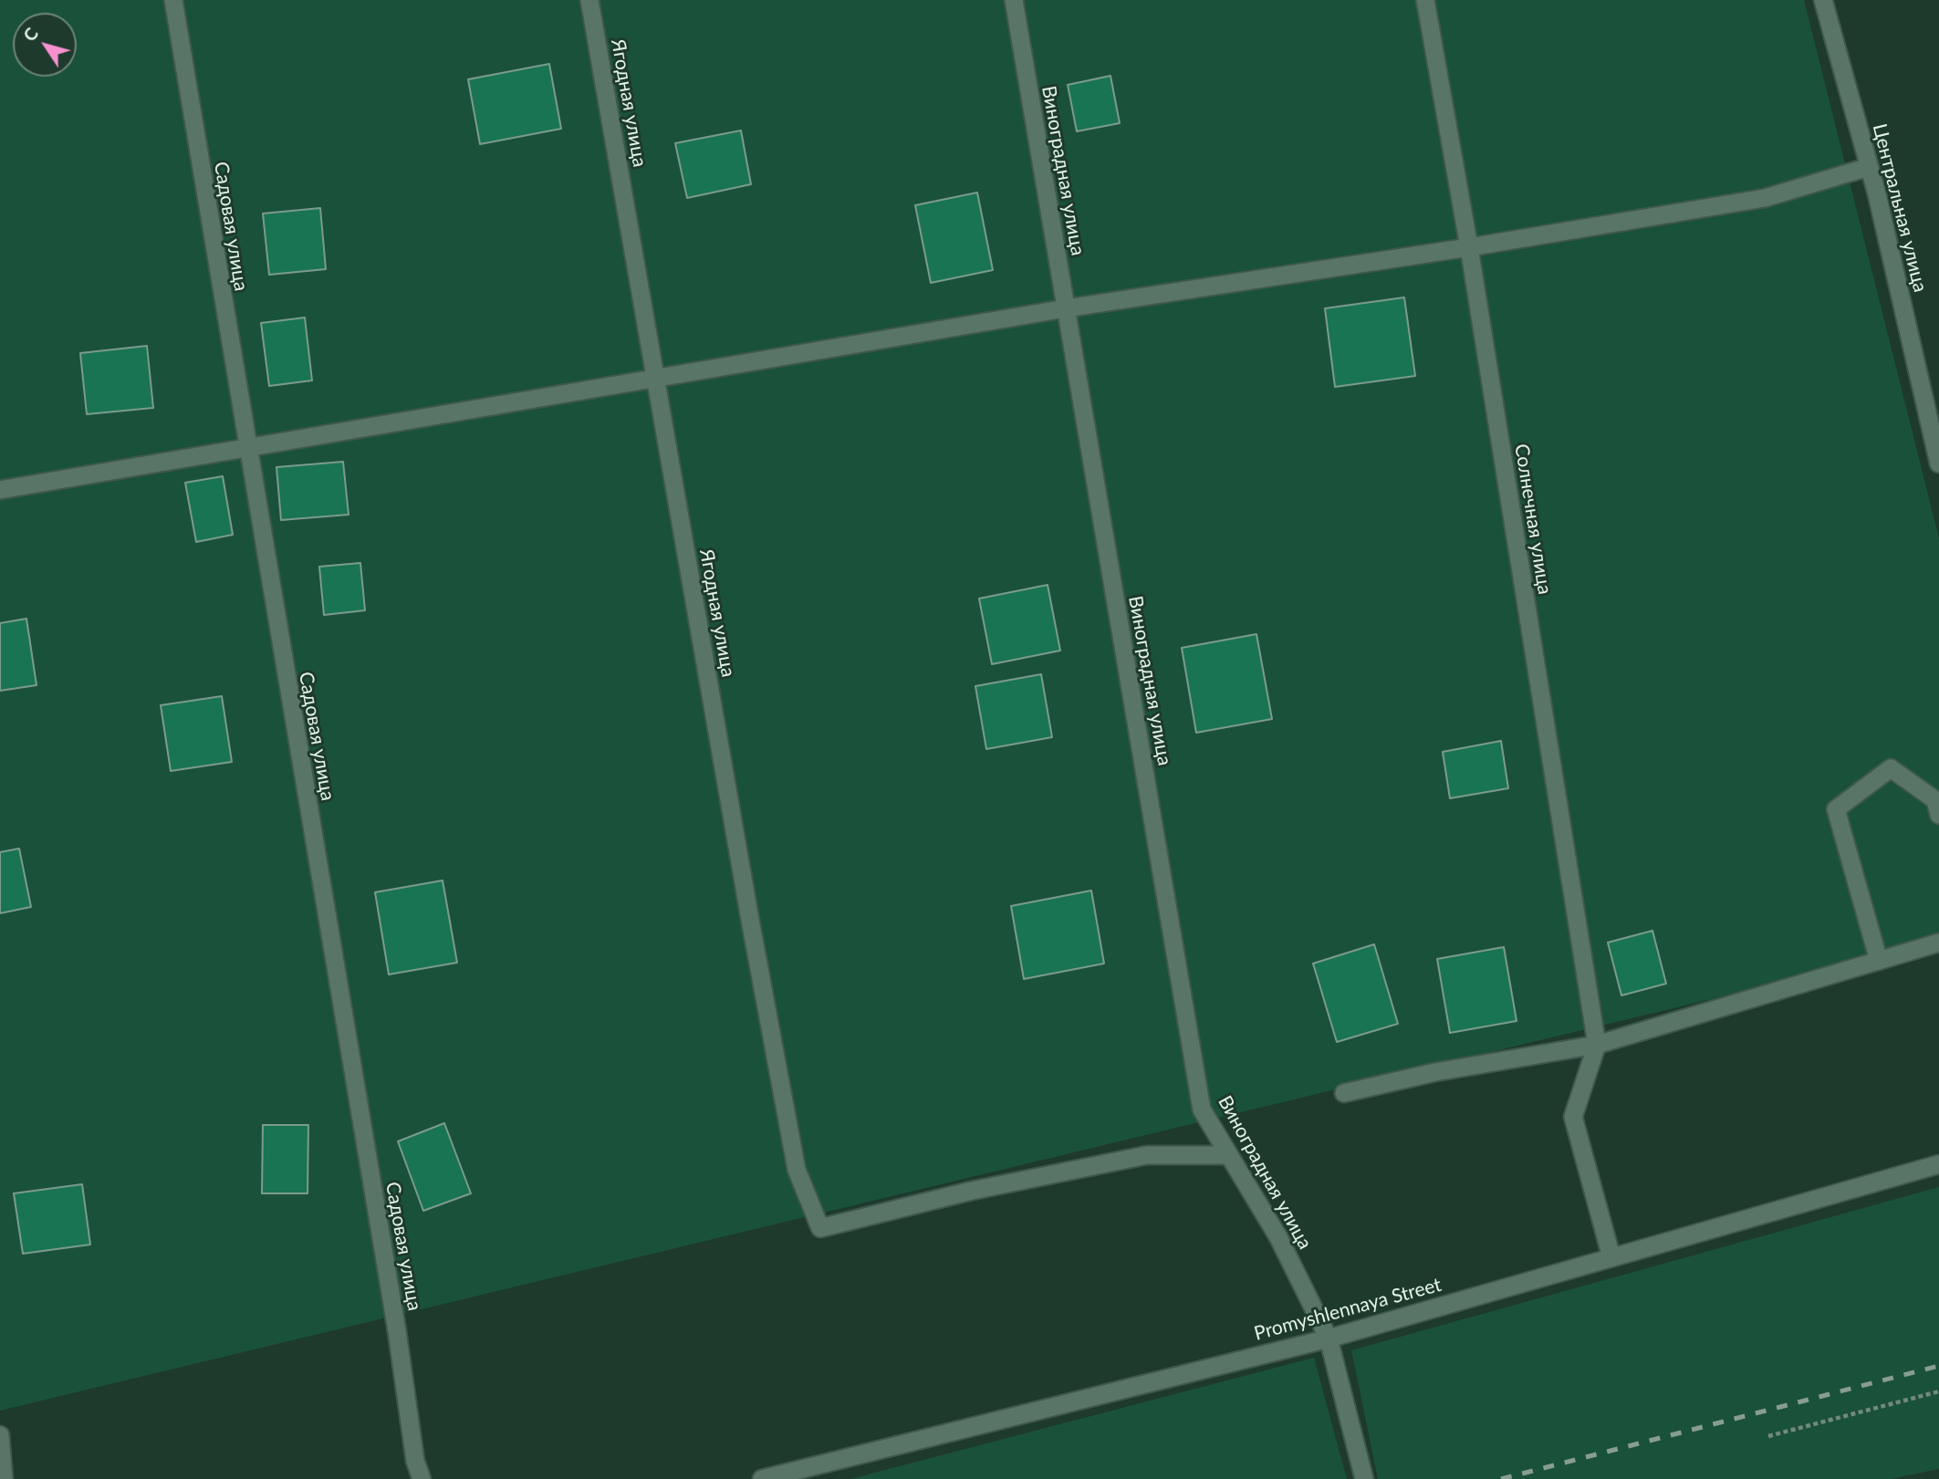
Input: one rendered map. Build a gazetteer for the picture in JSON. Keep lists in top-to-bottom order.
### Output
{
  "streets": {
    "street": [
      "Ягодная улица",
      "Виноградная улица",
      "Центральная улица",
      "Садовая улица",
      "Солнечная улица",
      "Promyshlennaya Street"
    ]
  },
  "crossings": [
    ["Ягодная улица", "Виноградная улица"],
    ["Виноградная улица", "Promyshlennaya Street"]
  ],
  "north": "top left"
}
